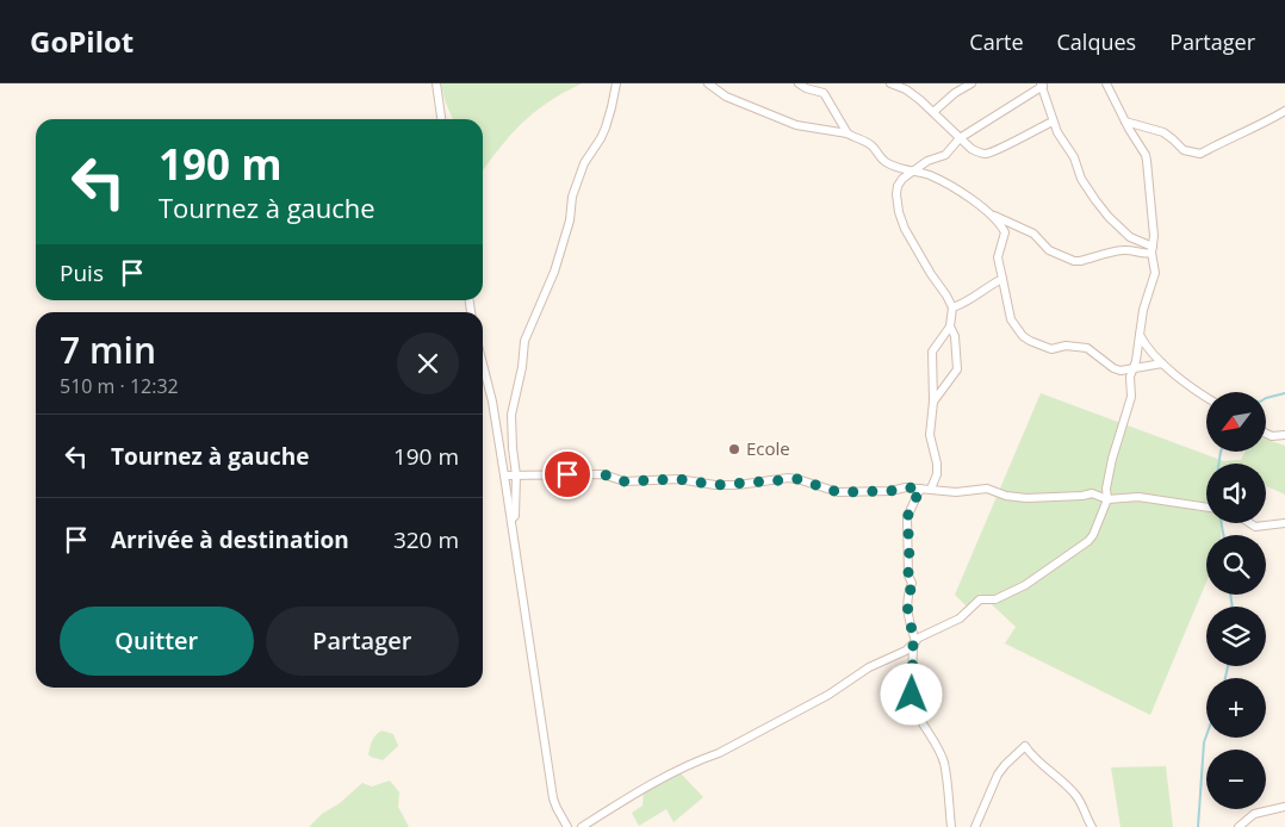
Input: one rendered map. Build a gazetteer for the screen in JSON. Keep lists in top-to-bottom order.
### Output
{
  "places": ["Ecole"],
  "north": "bottom left",
  "page": {
    "header": "GoPilot",
    "nav": ["Carte", "Calques", "Partager"],
    "turn": ["190 m", "Tournez à gauche"],
    "then": "Puis",
    "heading": ["7 min", "510 m · 12:32"],
    "map_buttons": ["+", "−"],
    "list": [
      {
        "name": "Tournez à gauche",
        "value": "190 m"
      },
      {
        "name": "Arrivée à destination",
        "value": "320 m"
      }
    ],
    "buttons": ["Quitter", "Partager"]
  }
}
